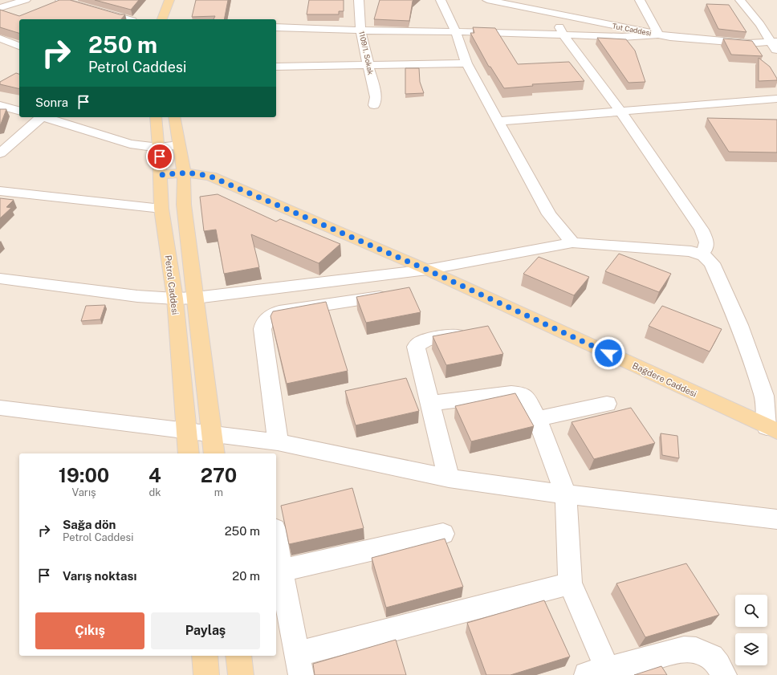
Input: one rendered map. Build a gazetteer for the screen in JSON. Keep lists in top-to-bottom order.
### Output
{
  "streets": {
    "main road": ["Petrol Caddesi", "Bağdere Caddesi"],
    "street": ["Tut Caddesi", "1109/1. Sokak"]
  },
  "crossings": [
    ["Petrol Caddesi", "Bağdere Caddesi"]
  ],
  "page": {
    "turn": ["250 m", "Petrol Caddesi"],
    "then": "Sonra",
    "eta": [
      "19:00",
      "Varış",
      "4",
      "dk",
      "270",
      "m"
    ],
    "list": [
      {
        "name": "Sağa dön",
        "note": "Petrol Caddesi",
        "value": "250 m"
      },
      {
        "name": "Varış noktası",
        "value": "20 m"
      }
    ],
    "buttons": ["Çıkış", "Paylaş"]
  }
}
